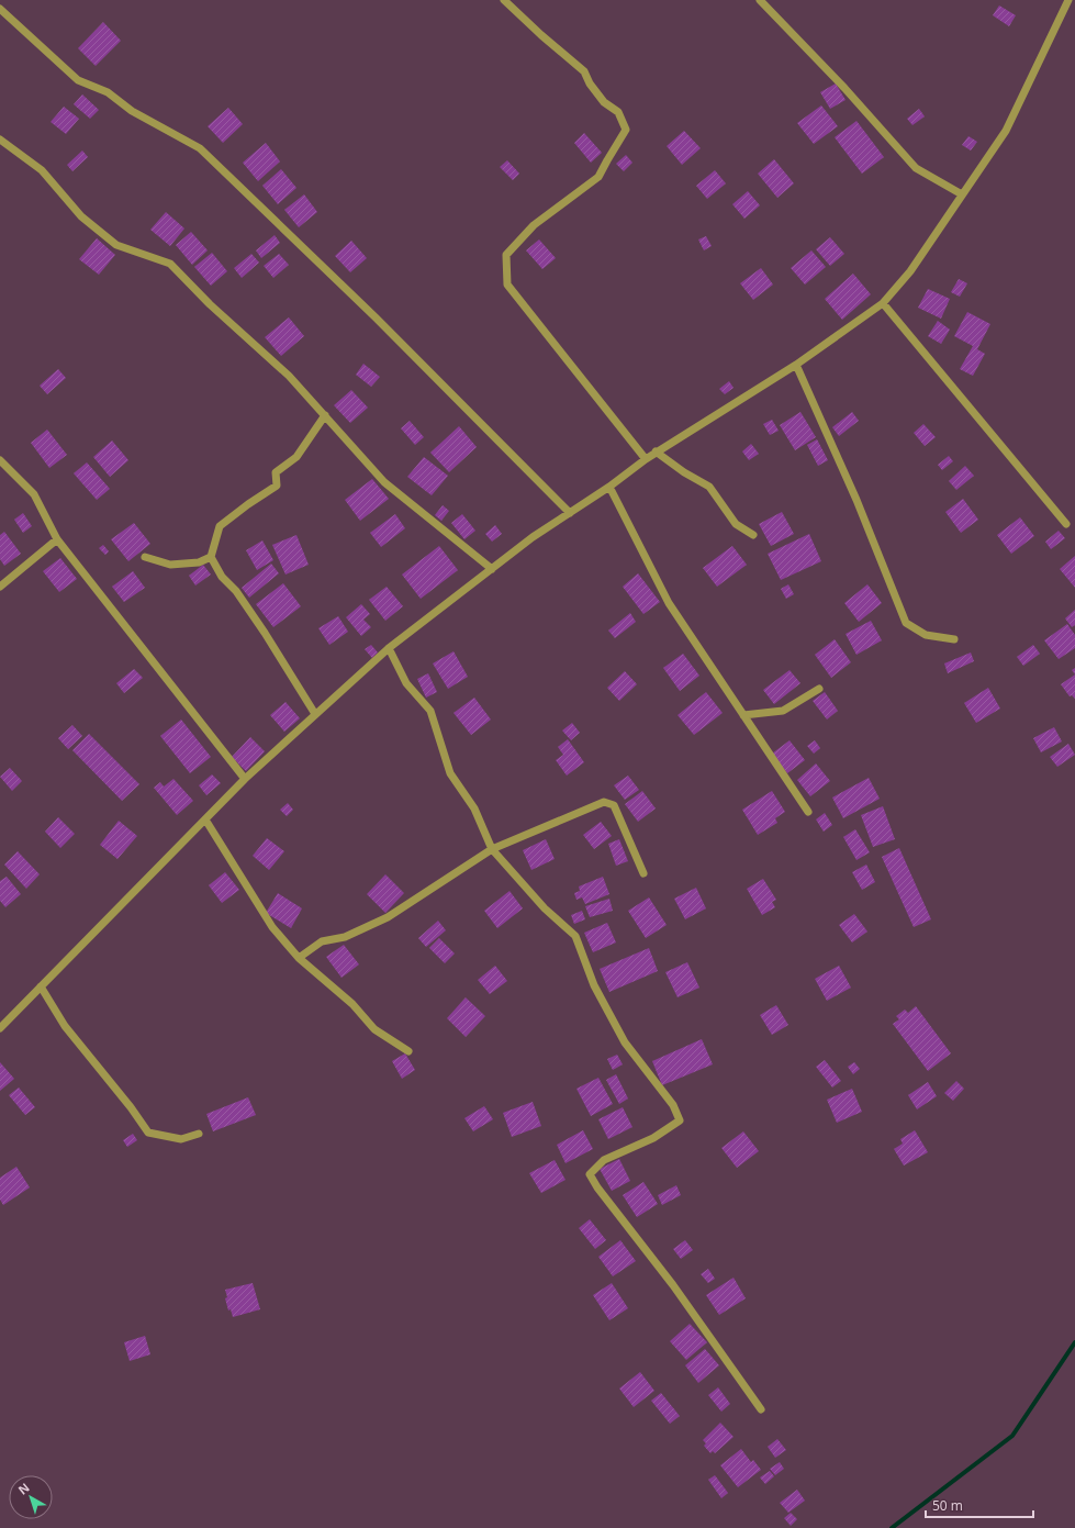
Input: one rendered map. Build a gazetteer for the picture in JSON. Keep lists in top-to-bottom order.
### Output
{
  "scale_bar": "50 m",
  "north": "top left"
}
